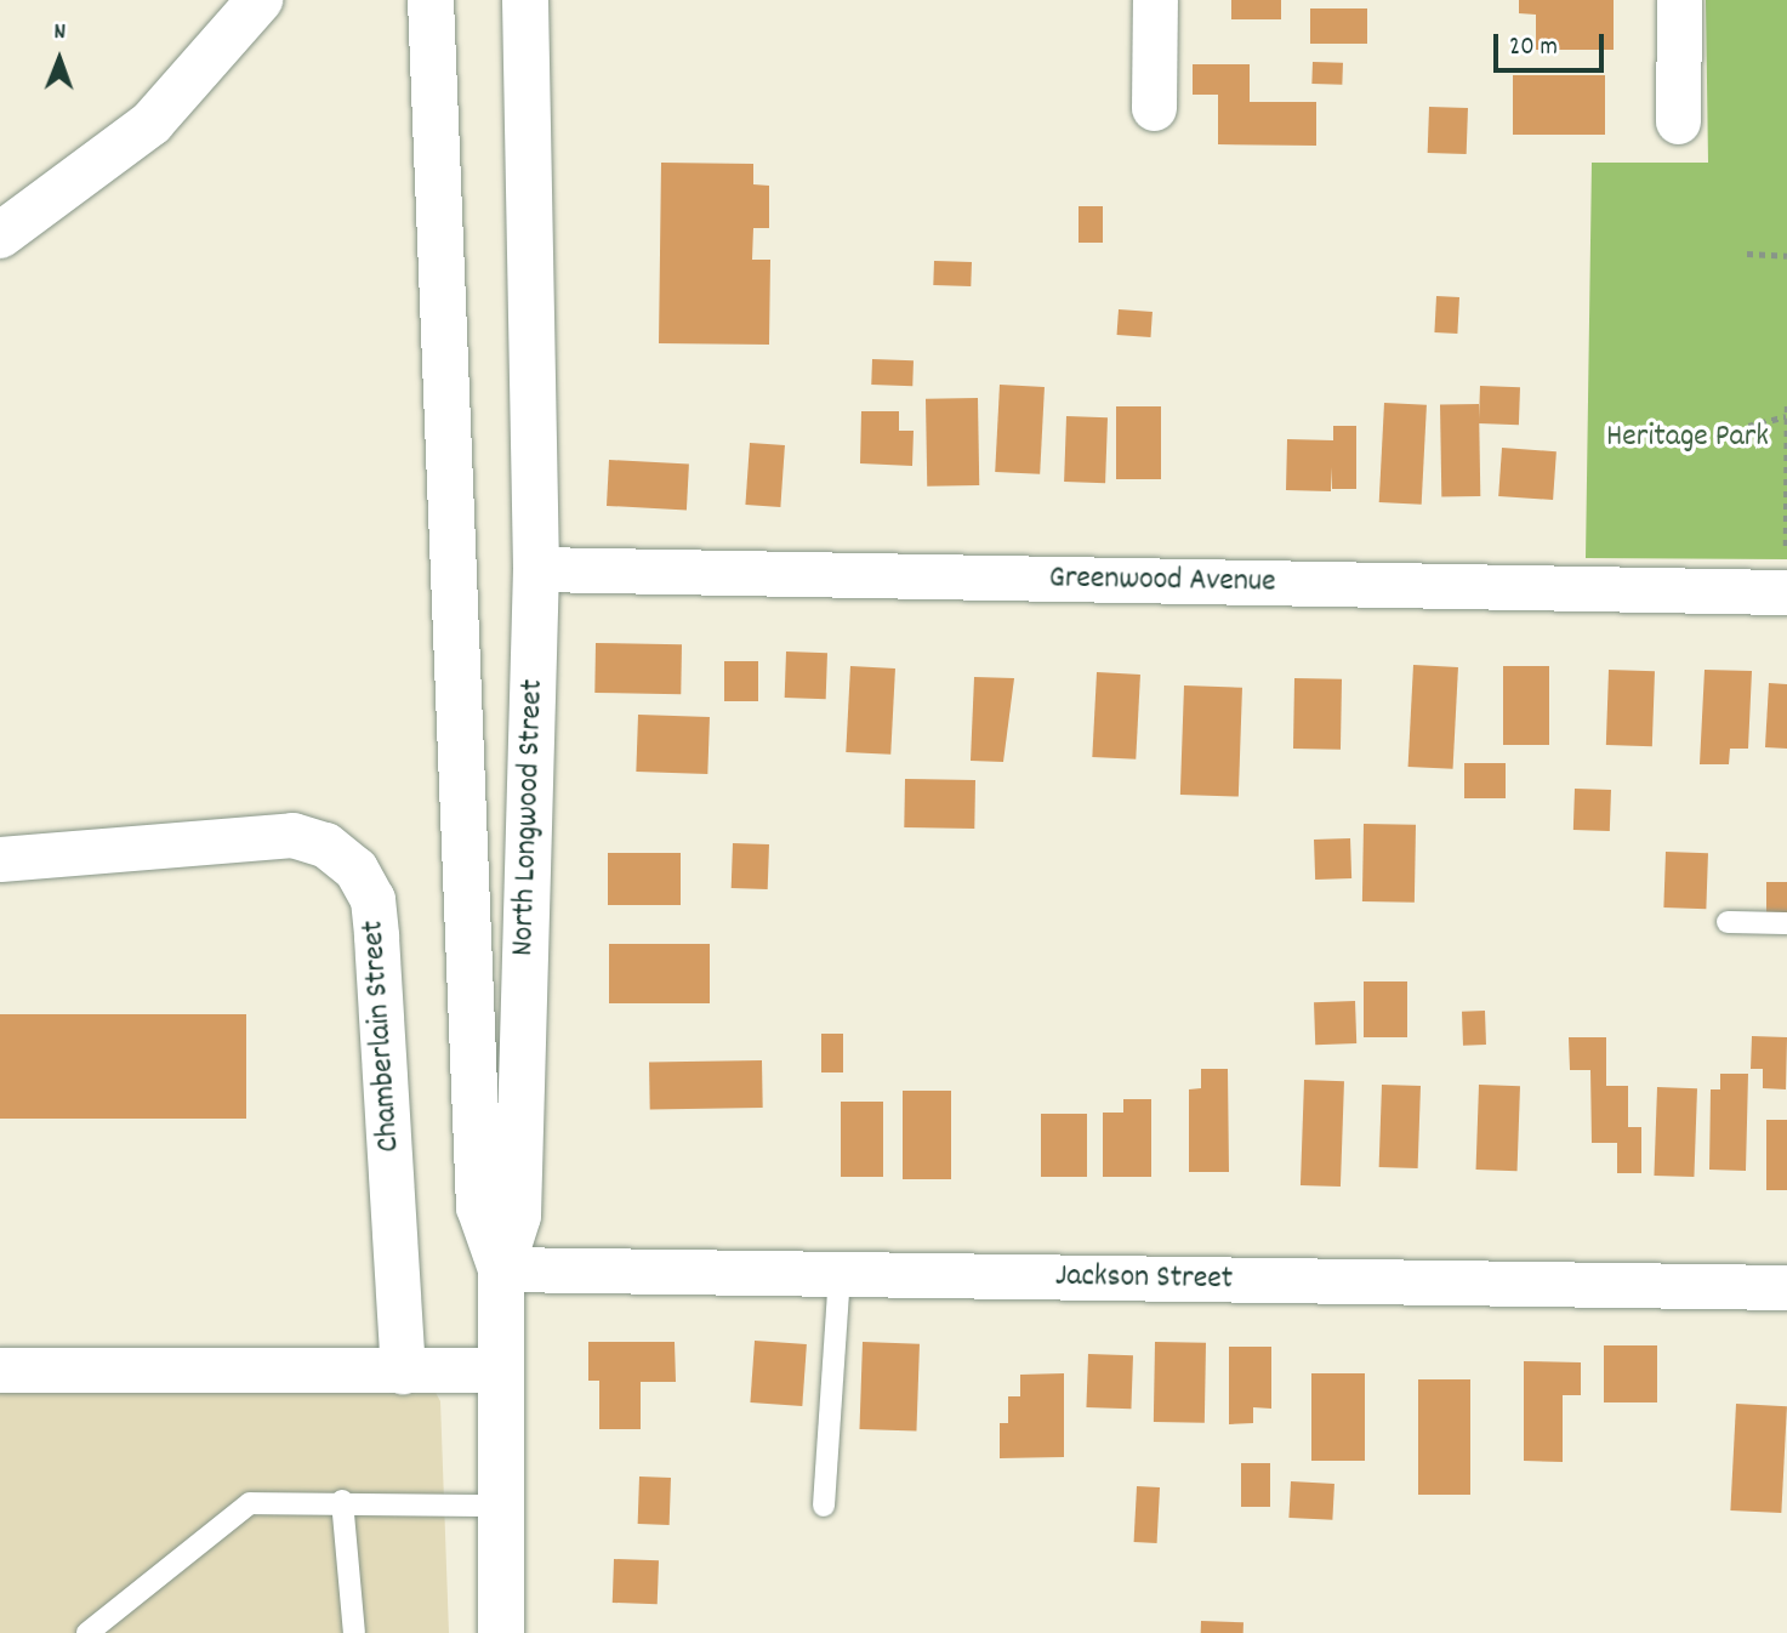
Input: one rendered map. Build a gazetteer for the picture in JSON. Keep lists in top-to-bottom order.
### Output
{
  "streets": {
    "main road": ["North Longwood Street"],
    "street": ["Greenwood Avenue", "Chamberlain Street", "Jackson Street"]
  },
  "crossings": [
    ["Greenwood Avenue", "North Longwood Street"],
    ["North Longwood Street", "Jackson Street"]
  ],
  "parks": ["Heritage Park"],
  "scale_bar": "20 m",
  "north": "top"
}
